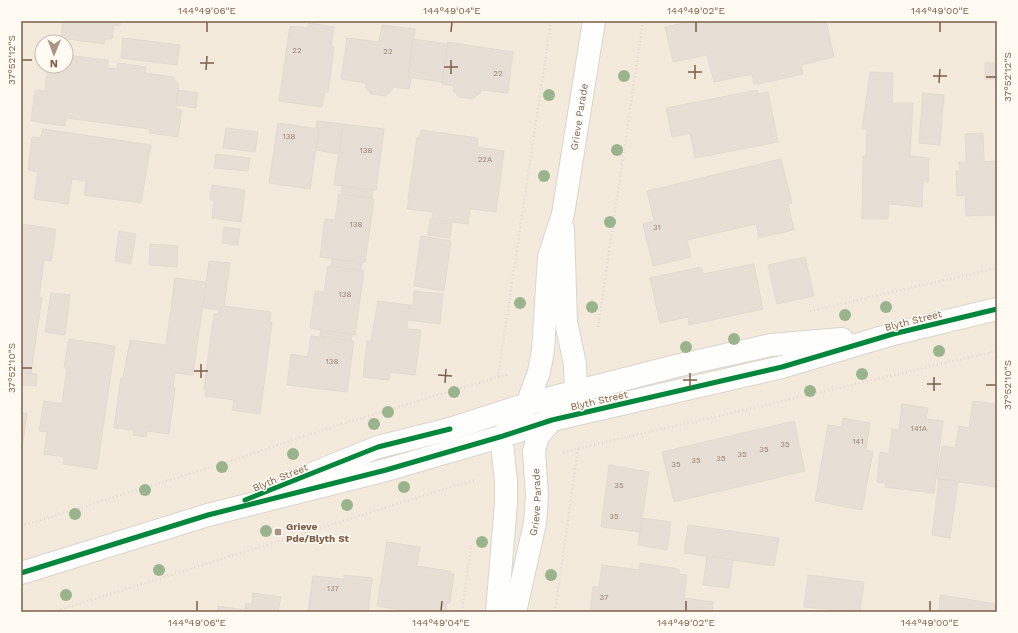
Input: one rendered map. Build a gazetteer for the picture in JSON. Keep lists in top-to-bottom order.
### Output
{
  "streets": {
    "street": ["Grieve Parade", "Blyth Street"]
  },
  "crossings": [
    ["Grieve Parade", "Blyth Street"]
  ],
  "places": {
    "transit": ["Grieve Pde/Blyth St"]
  },
  "house_numbers": [
    "22",
    "22",
    "22",
    "138",
    "138",
    "22A",
    "138",
    "31",
    "138",
    "138",
    "141A",
    "141",
    "35",
    "35",
    "35",
    "35",
    "35",
    "35",
    "35",
    "35",
    "137",
    "37"
  ],
  "north": "bottom",
  "coordinates": [
    "144°49'06\"E",
    "144°49'04\"E",
    "144°49'02\"E",
    "144°49'00\"E",
    "37°52'12\"S",
    "37°52'10\"S"
  ]
}
